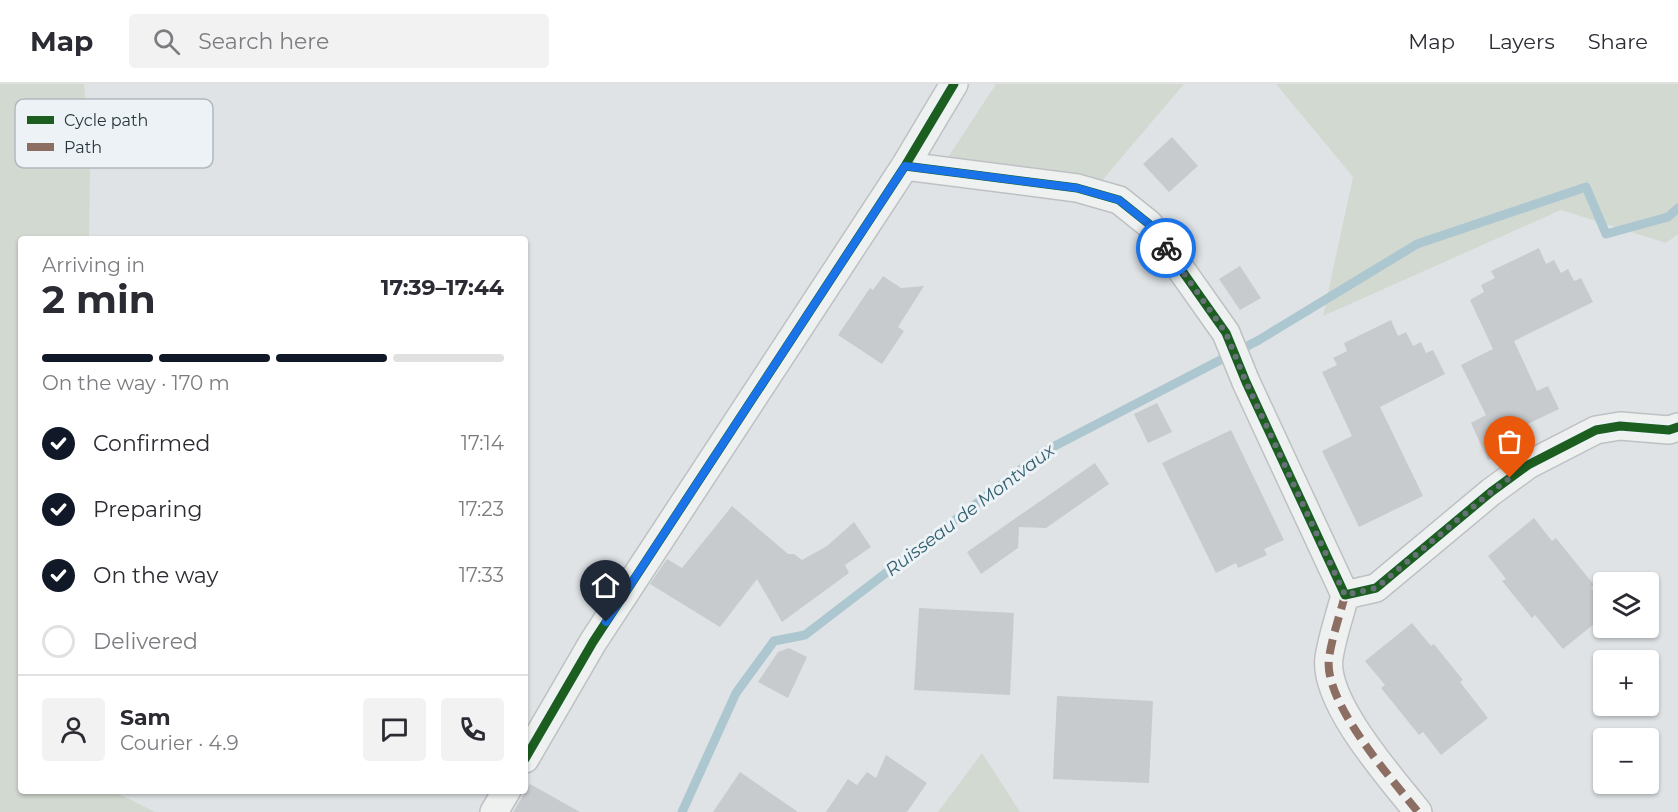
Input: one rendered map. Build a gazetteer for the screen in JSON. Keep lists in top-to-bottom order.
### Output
{
  "water": ["Ruisseau de Montvaux"],
  "legend": ["Cycle path", "Path"],
  "page": {
    "header": "Map",
    "search": "Search here",
    "nav": ["Map", "Layers", "Share"],
    "heading": ["2 min", "Arriving in", "17:39–17:44"],
    "panel": ["Sam", "Courier · 4.9"],
    "bar": "On the way · 170 m",
    "list": [
      ["Confirmed", "17:14"],
      ["Preparing", "17:23"],
      ["On the way", "17:33"],
      "Delivered"
    ],
    "map_buttons": ["+", "−"]
  }
}
